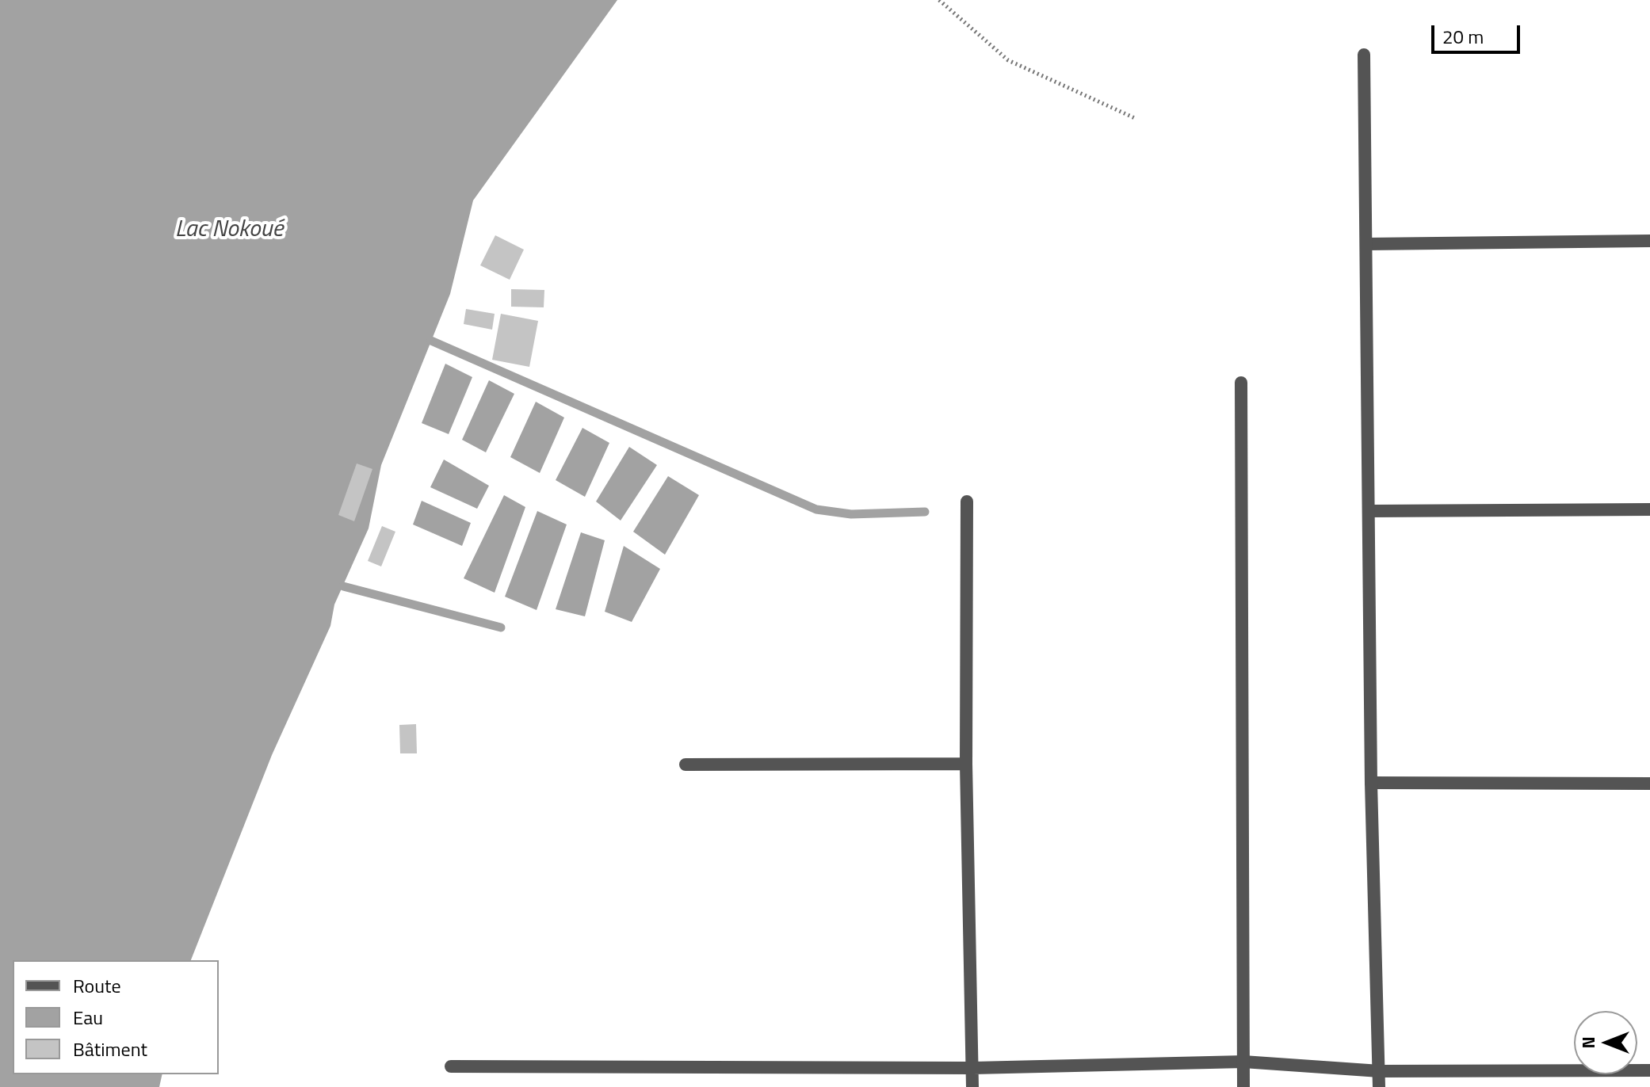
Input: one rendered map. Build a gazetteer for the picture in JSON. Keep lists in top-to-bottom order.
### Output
{
  "water": ["Lac Nokoué"],
  "legend": ["Route", "Eau", "Bâtiment"],
  "scale_bar": "20 m",
  "north": "left"
}
